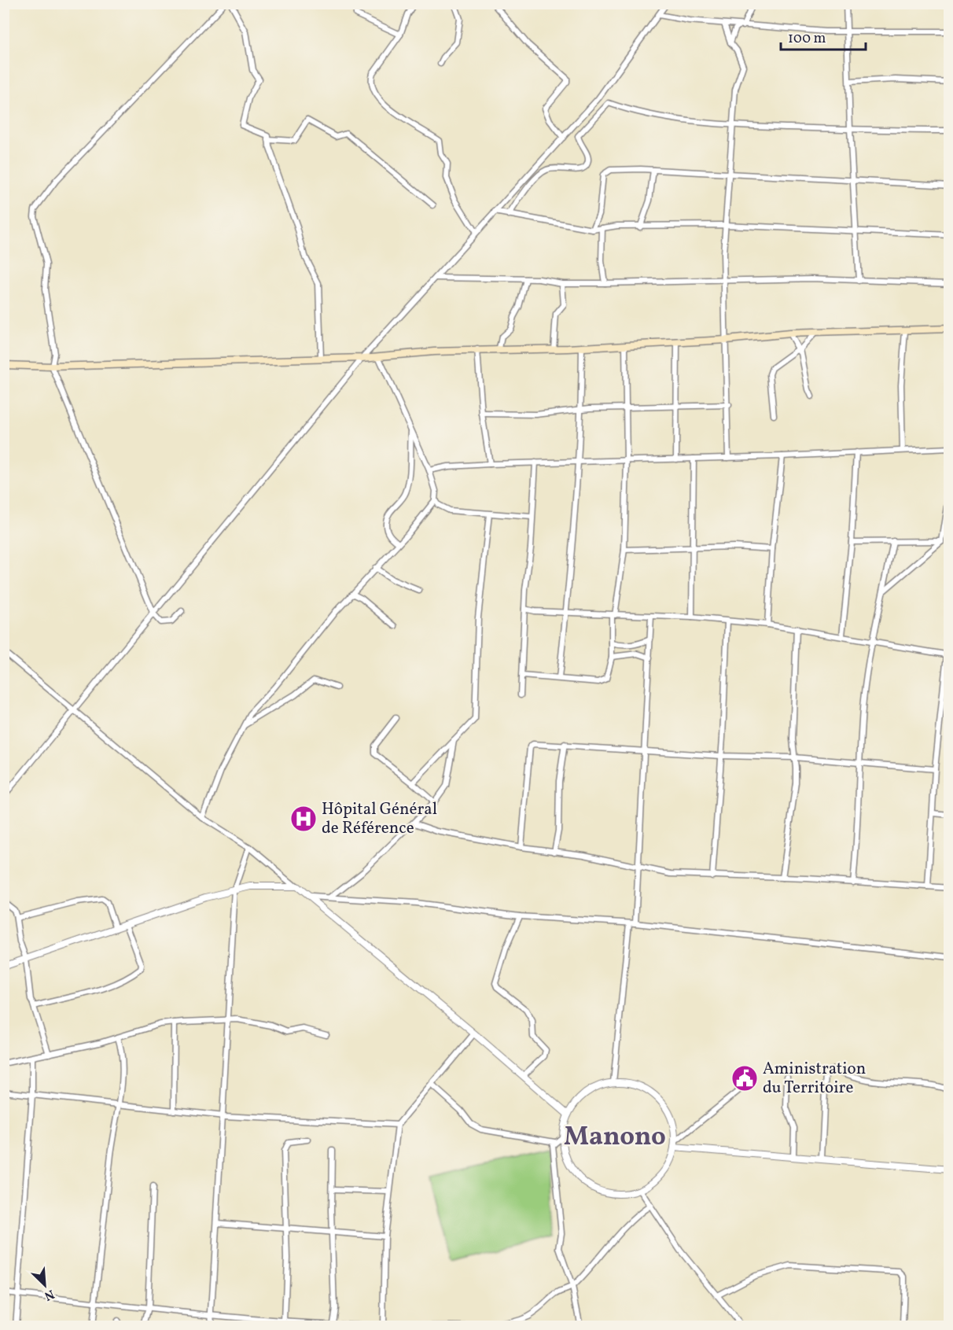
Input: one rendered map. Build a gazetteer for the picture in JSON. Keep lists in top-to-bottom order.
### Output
{
  "districts": ["Manono"],
  "places": {
    "hospital": ["Hôpital Général de Référence"],
    "public building": ["Aministration du Territoire"]
  },
  "scale_bar": "100 m",
  "north": "bottom right"
}
